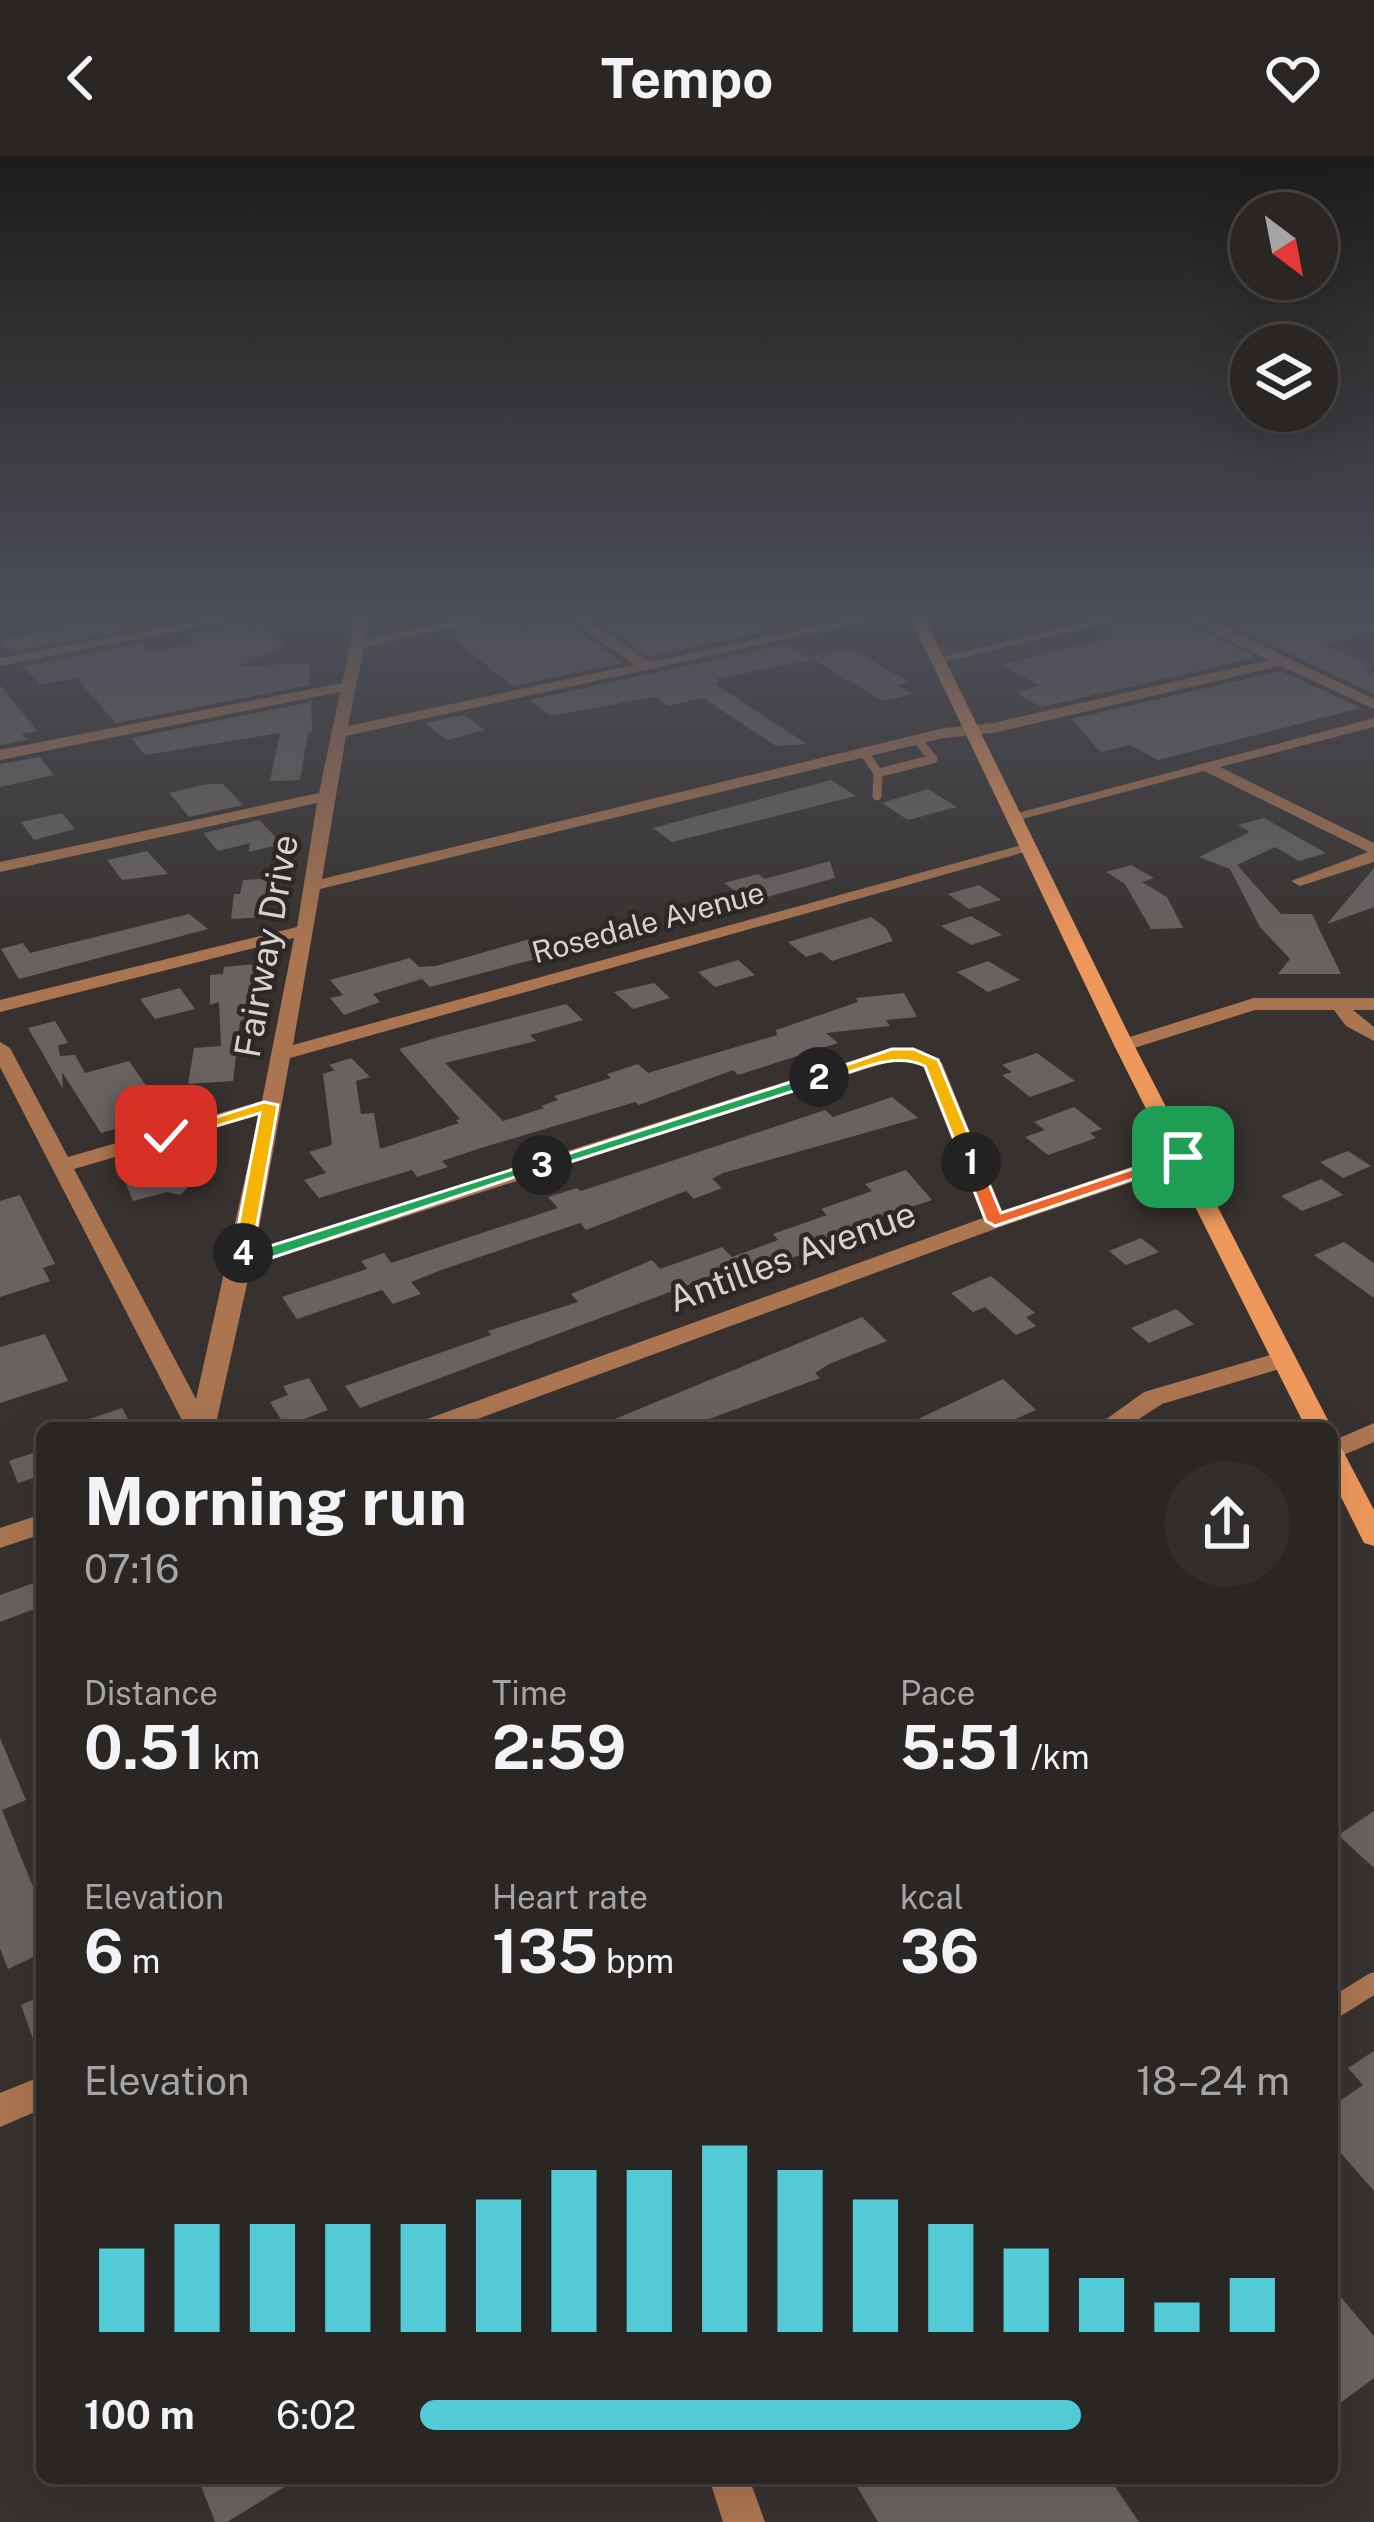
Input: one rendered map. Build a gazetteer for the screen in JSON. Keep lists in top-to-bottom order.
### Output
{
  "streets": {
    "street": ["Rosedale Avenue", "Fairway Drive", "Antilles Avenue"]
  },
  "crossings": [
    ["Rosedale Avenue", "Fairway Drive"]
  ],
  "north": "bottom right",
  "page": {
    "header": "Tempo",
    "pins": [
      "2",
      "1",
      "3",
      "4"
    ],
    "heading": ["Morning run", "07:16"],
    "stats": [
      ["Distance", "0.51 km"],
      ["Time", "2:59"],
      ["Pace", "5:51 /km"],
      ["Elevation", "6 m"],
      ["Heart rate", "135 bpm"],
      ["kcal", "36"]
    ],
    "chart": ["Elevation", "18–24 m"],
    "list": [
      {
        "name": "100 m",
        "note": "6:02"
      }
    ]
  }
}
